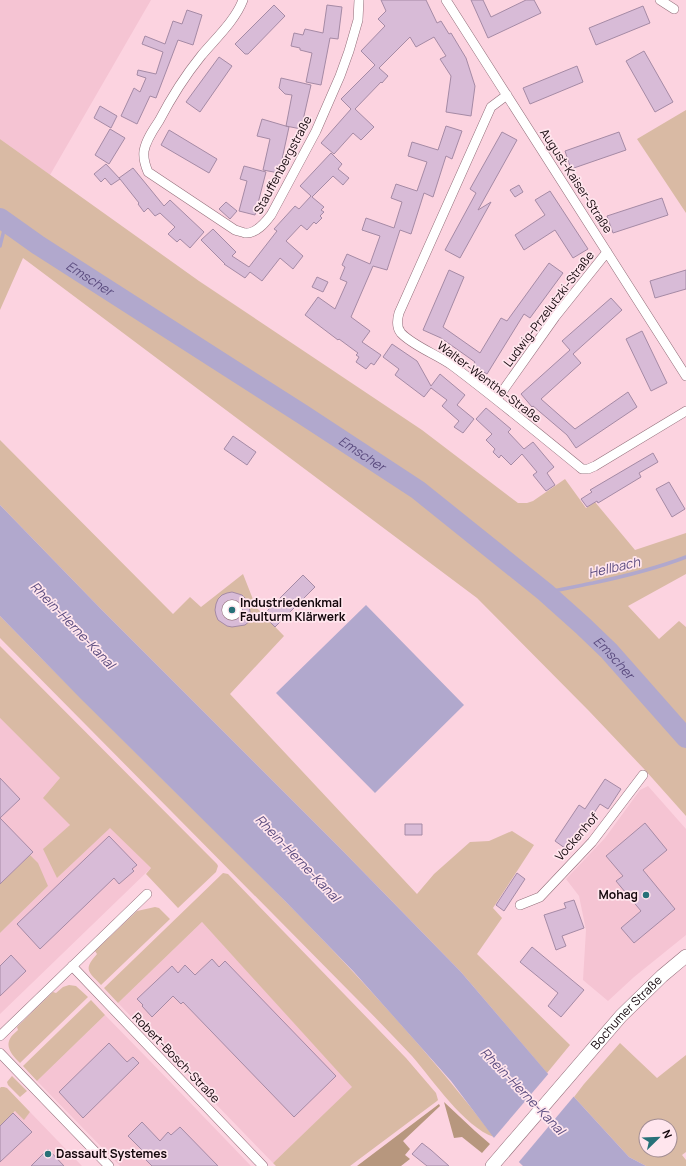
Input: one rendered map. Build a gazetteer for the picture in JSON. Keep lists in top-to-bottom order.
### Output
{
  "streets": {
    "main road": ["Bochumer Straße"],
    "street": [
      "Stauffenbergstraße",
      "August-Kaiser-Straße",
      "Ludwig-Przelutzki-Straße",
      "Walter-Wenthe-Straße",
      "Vockenhof",
      "Robert-Bosch-Straße"
    ]
  },
  "crossings": [
    ["August-Kaiser-Straße", "Ludwig-Przelutzki-Straße"],
    ["August-Kaiser-Straße", "Walter-Wenthe-Straße"],
    ["Ludwig-Przelutzki-Straße", "Walter-Wenthe-Straße"]
  ],
  "water": ["Emscher", "Hellbach", "Rhein-Herne-Kanal"],
  "places": ["Industriedenkmal Faulturm Klärwerk", "Mohag", "Dassault Systemes"],
  "north": "top right"
}
